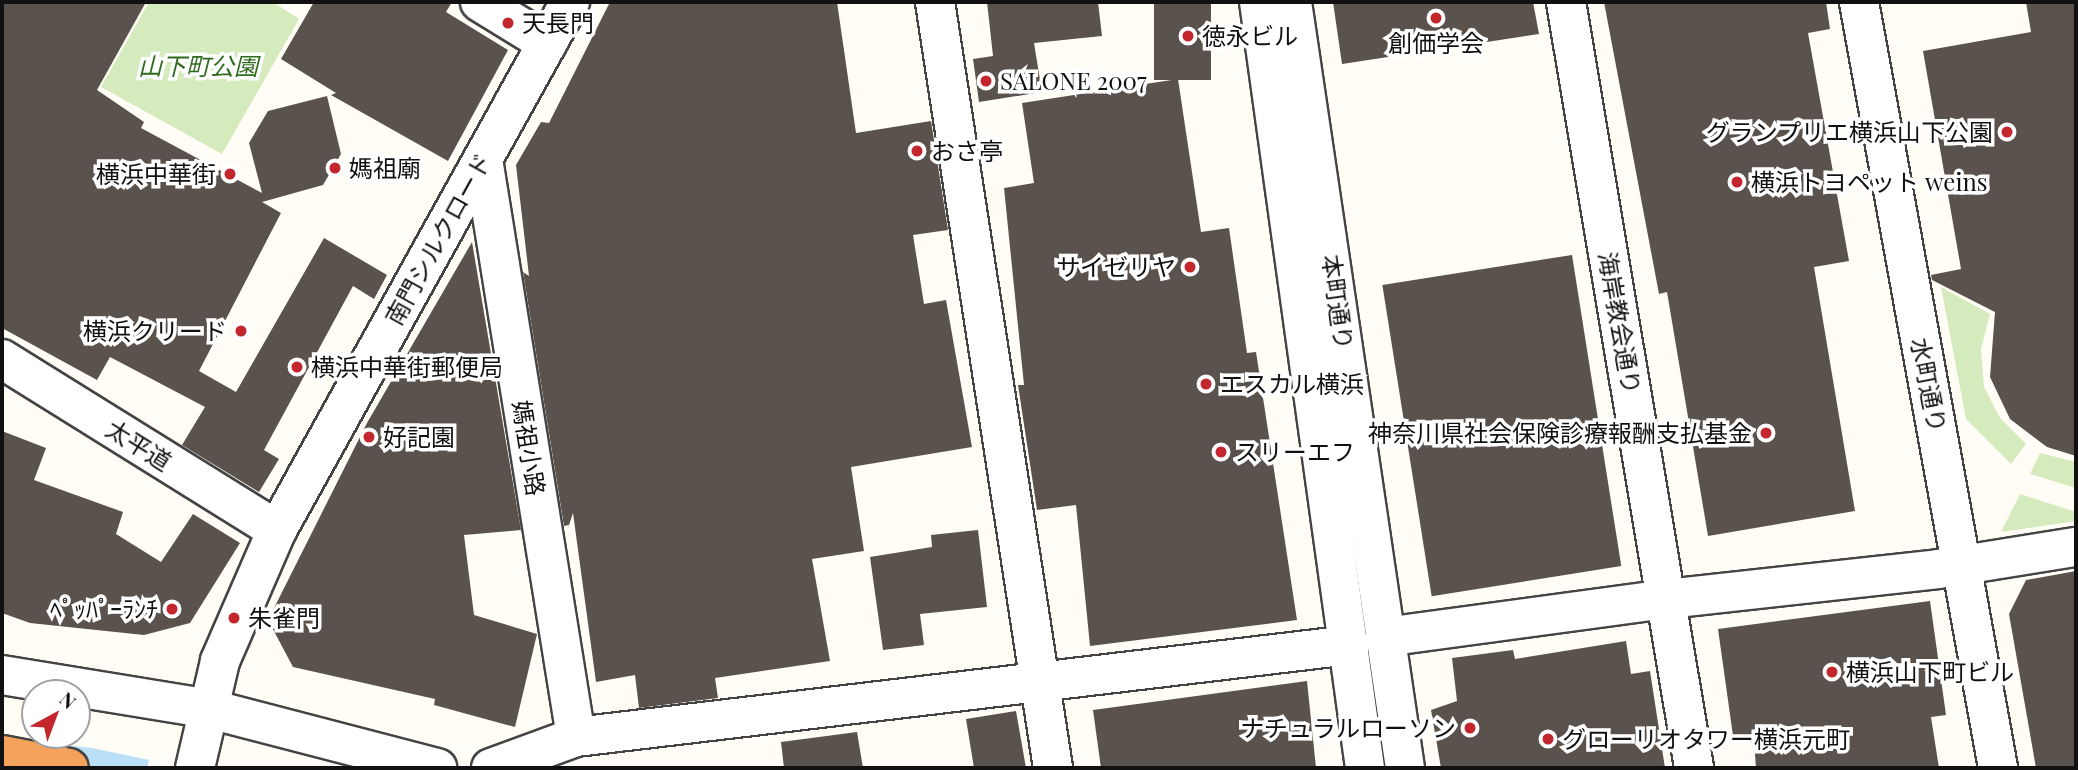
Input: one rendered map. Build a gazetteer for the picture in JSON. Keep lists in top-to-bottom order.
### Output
{
  "streets": {
    "street": [
      "南門シルクロード",
      "本町通り",
      "海岸教会通り",
      "水町通り",
      "太平道",
      "媽祖小路"
    ]
  },
  "crossings": [
    ["南門シルクロード", "太平道"],
    ["南門シルクロード", "媽祖小路"]
  ],
  "parks": ["山下町公園"],
  "places": [
    "創価学会",
    "天長門",
    "徳永ビル",
    "SALONE 2007",
    "グランプリエ横浜山下公園",
    "おさ亭",
    "媽祖廟",
    "横浜中華街",
    "横浜トヨペット weins",
    "サイゼリヤ",
    "横浜クリード",
    "横浜中華街郵便局",
    "エスカル横浜",
    "神奈川県社会保険診療報酬支払基金",
    "好記園",
    "スリーエフ",
    "ﾍﾟｯﾊﾟｰﾗﾝﾁ",
    "朱雀門",
    "横浜山下町ビル",
    "ナチュラルローソン",
    "グローリオタワー横浜元町"
  ],
  "north": "top right"
}
